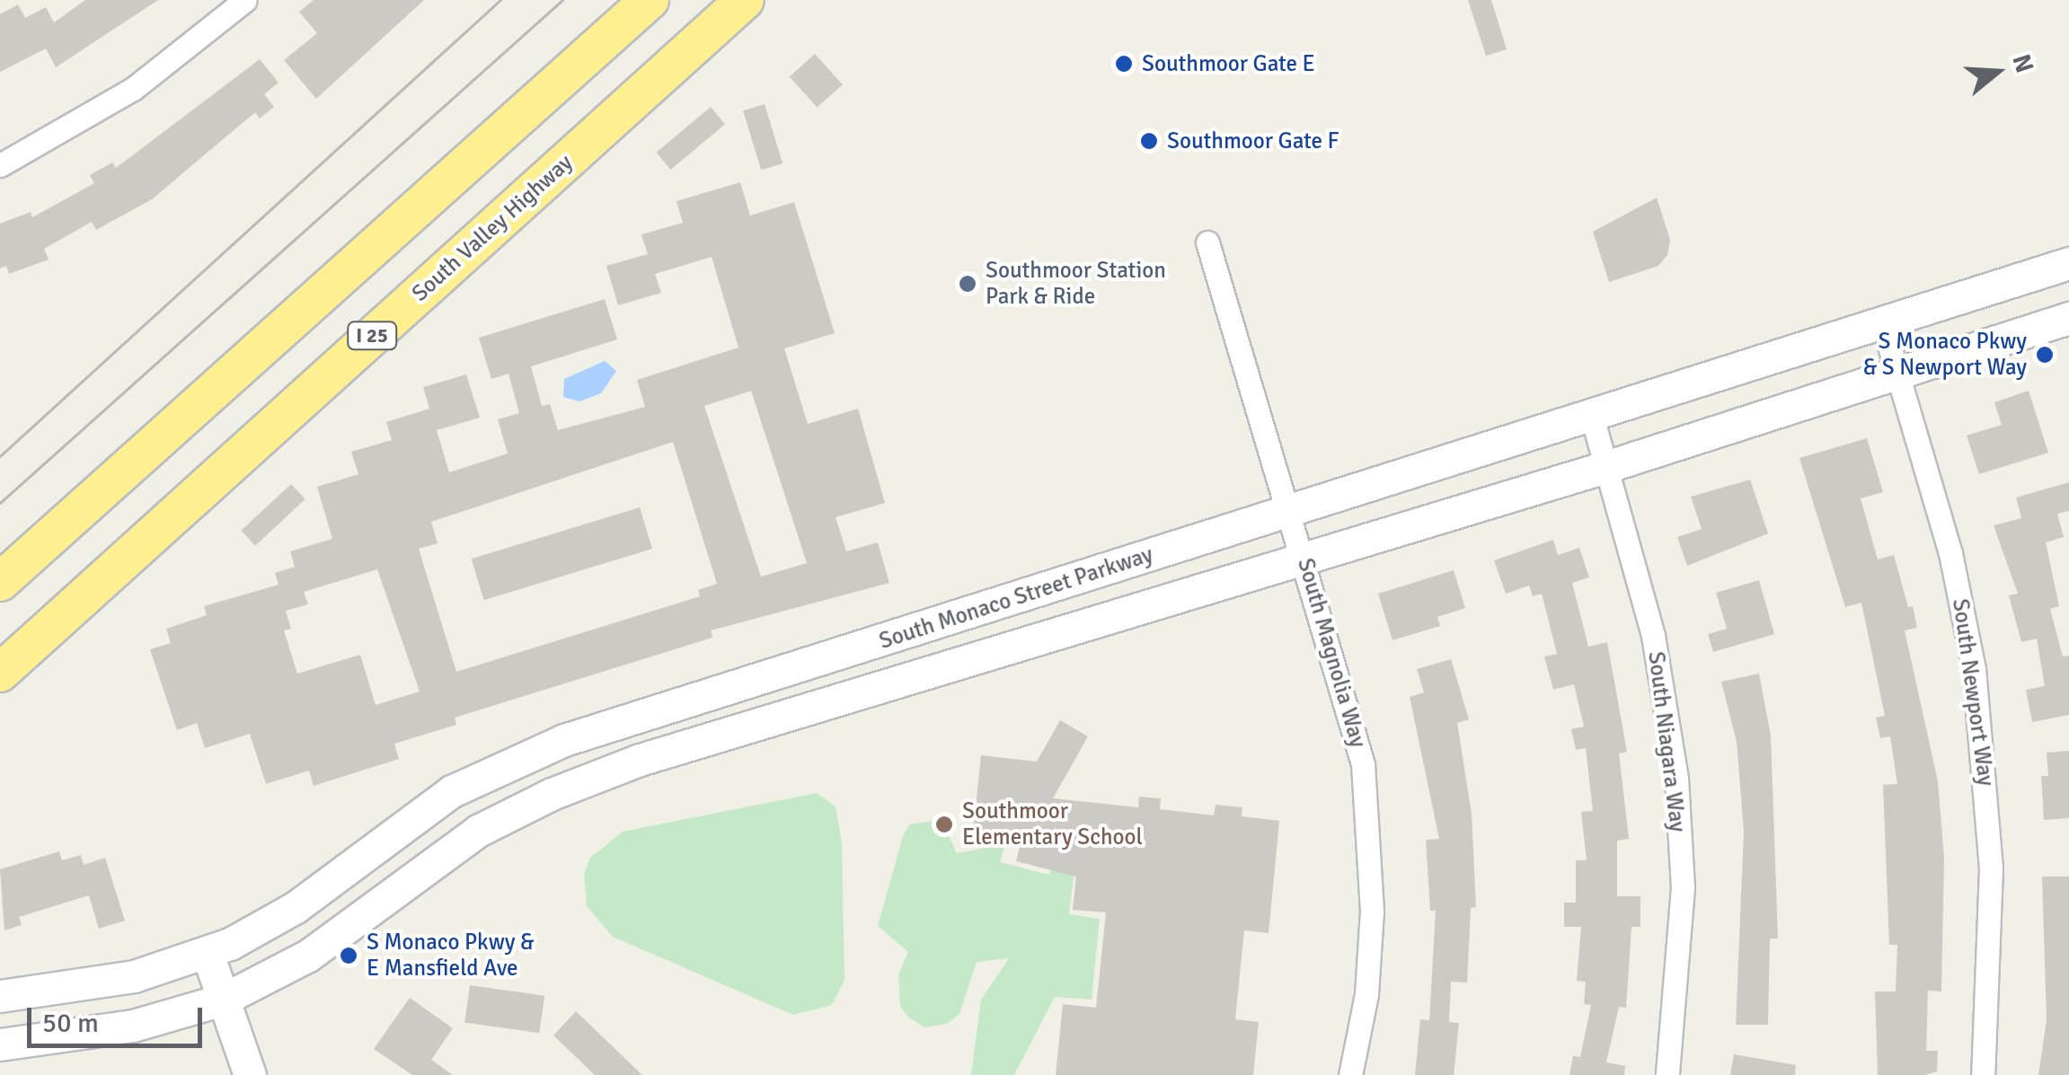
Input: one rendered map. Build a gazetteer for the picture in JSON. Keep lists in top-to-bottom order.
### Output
{
  "streets": {
    "highway": ["South Valley Highway", "I 25"],
    "main road": ["South Monaco Street Parkway"],
    "street": ["South Magnolia Way", "South Newport Way", "South Niagara Way"]
  },
  "crossings": [
    ["South Monaco Street Parkway", "South Magnolia Way"],
    ["South Monaco Street Parkway", "South Newport Way"],
    ["South Monaco Street Parkway", "South Niagara Way"]
  ],
  "places": [
    "Southmoor Gate E",
    "Southmoor Gate F",
    "Southmoor Station Park & Ride",
    "S Monaco Pkwy & S Newport Way",
    "Southmoor Elementary School",
    "S Monaco Pkwy & E Mansfield Ave"
  ],
  "scale_bar": "50 m",
  "north": "right"
}
